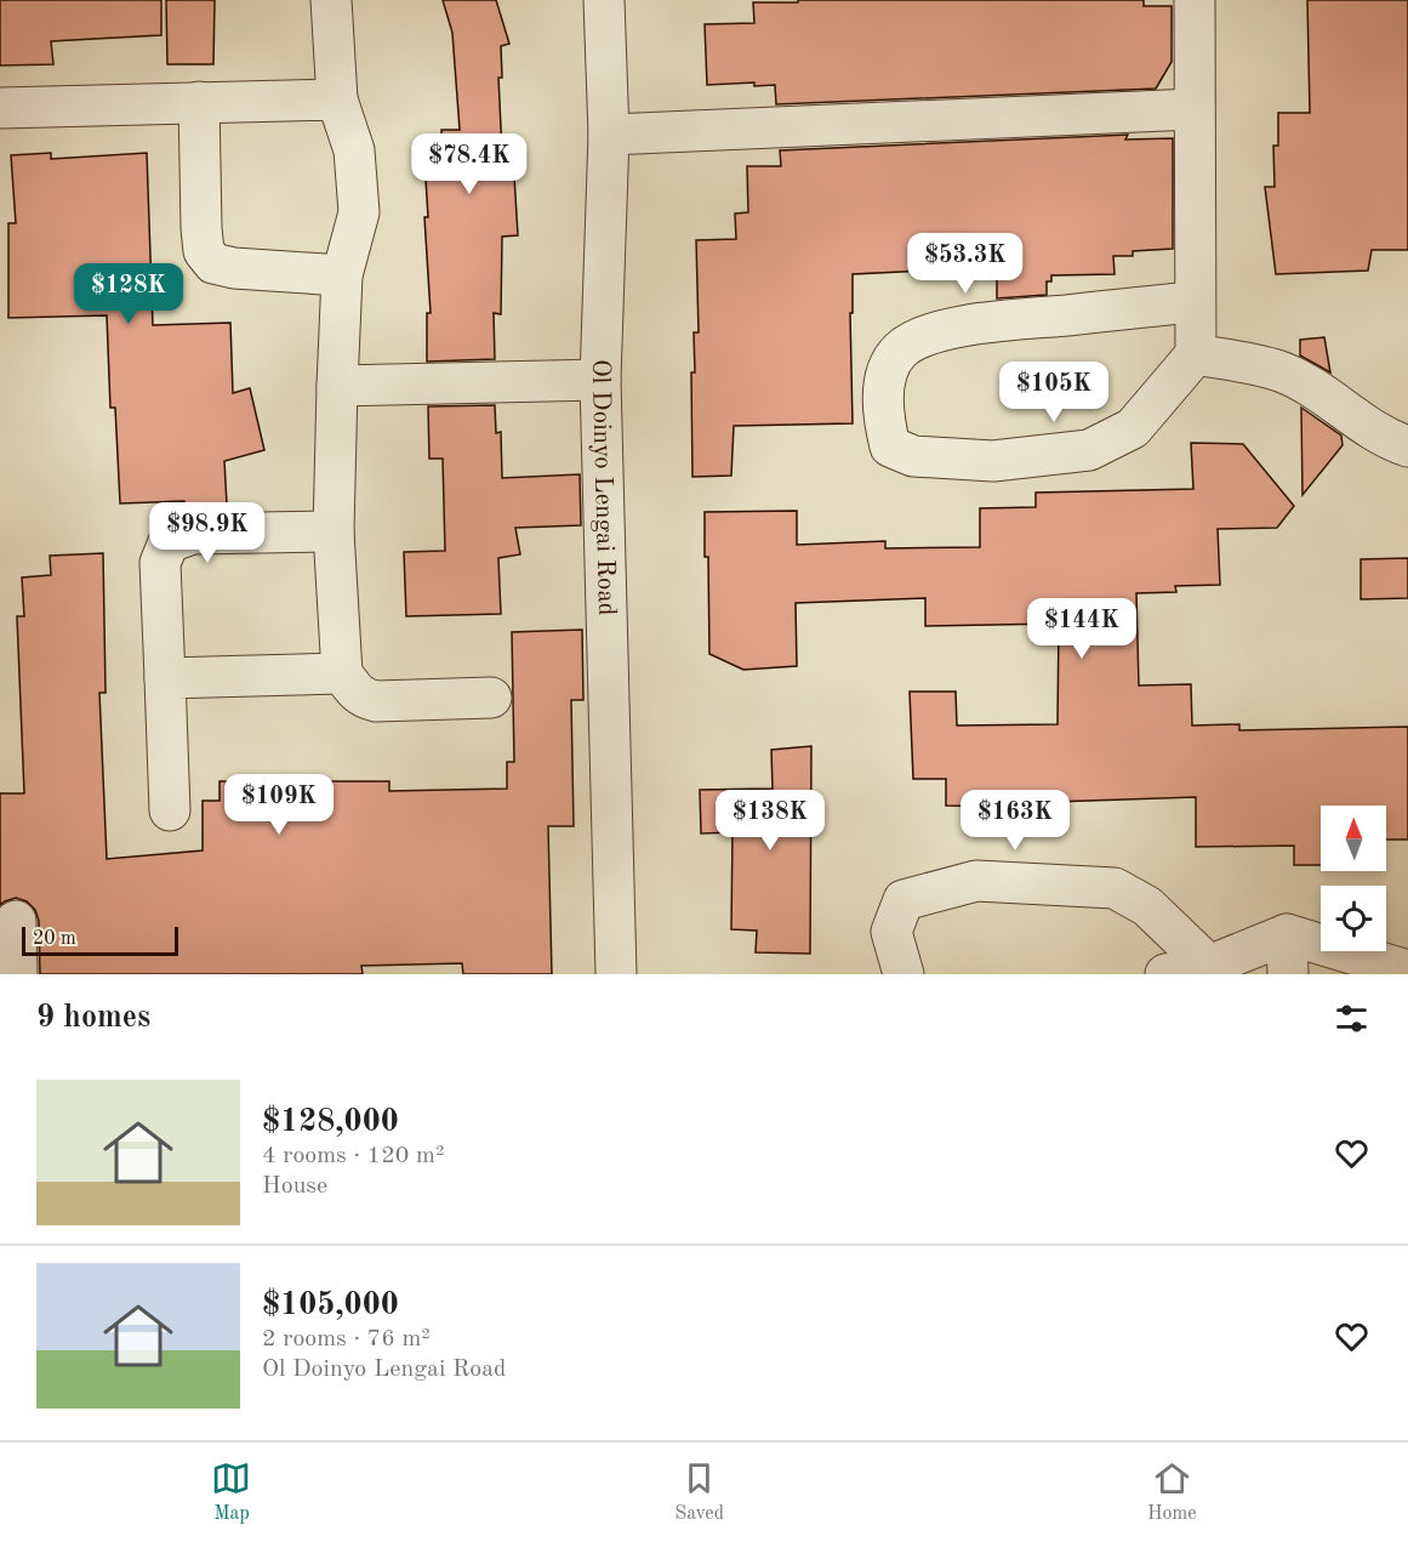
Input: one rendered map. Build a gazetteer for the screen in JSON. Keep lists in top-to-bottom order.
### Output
{
  "streets": {
    "street": ["Ol Doinyo Lengai Road"]
  },
  "scale_bar": "20 m",
  "north": "top",
  "page": {
    "price": [
      "$78.4K",
      "$53.3K",
      "$128K",
      "$105K",
      "$98.9K",
      "$144K",
      "$109K",
      "$138K",
      "$163K"
    ],
    "scale": "20 m",
    "heading": "9 homes",
    "list": [
      {
        "name": "$128,000",
        "note": "4 rooms · 120 m² · House"
      },
      {
        "name": "$105,000",
        "note": "2 rooms · 76 m² · Ol Doinyo Lengai Road"
      }
    ],
    "tabs": ["Map", "Saved", "Home"]
  }
}
